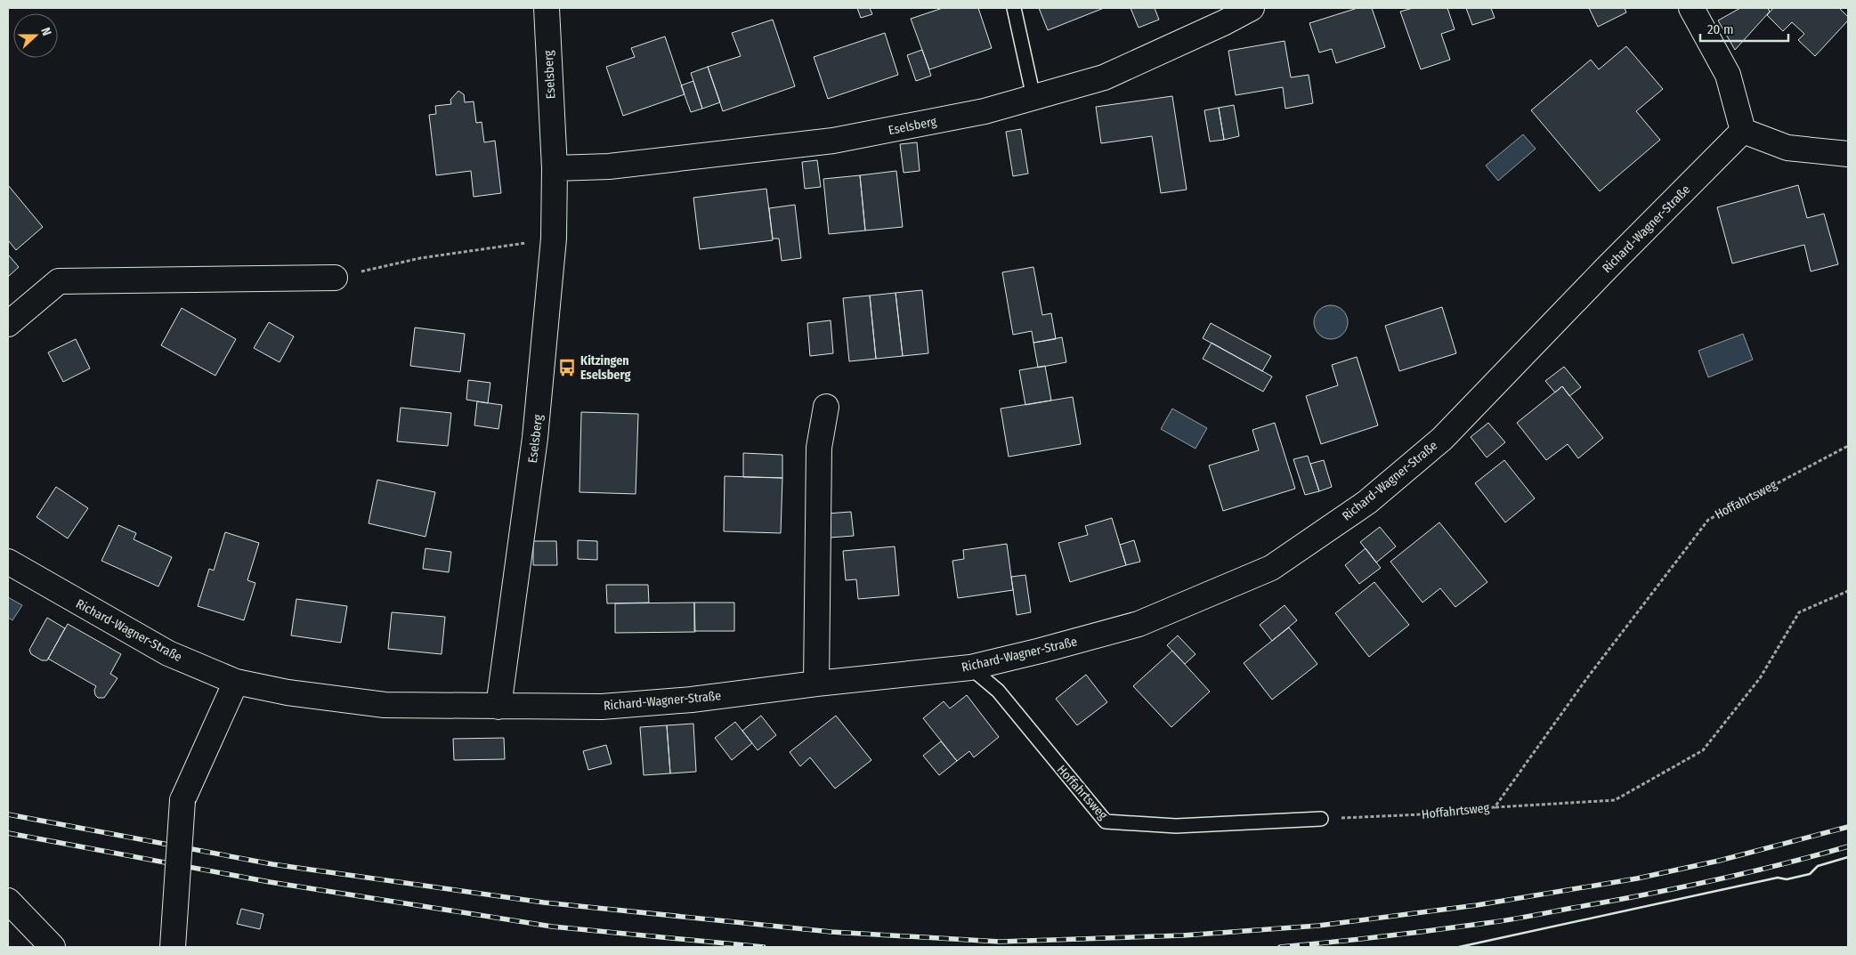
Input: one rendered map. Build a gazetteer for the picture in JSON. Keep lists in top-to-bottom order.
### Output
{
  "streets": {
    "street": ["Eselsberg", "Richard-Wagner-Straße"],
    "lane": ["Hoffahrtsweg"]
  },
  "crossings": [
    ["Eselsberg", "Richard-Wagner-Straße"],
    ["Richard-Wagner-Straße", "Hoffahrtsweg"]
  ],
  "places": {
    "bus stop": ["Kitzingen Eselsberg"]
  },
  "scale_bar": "20 m",
  "north": "right"
}
